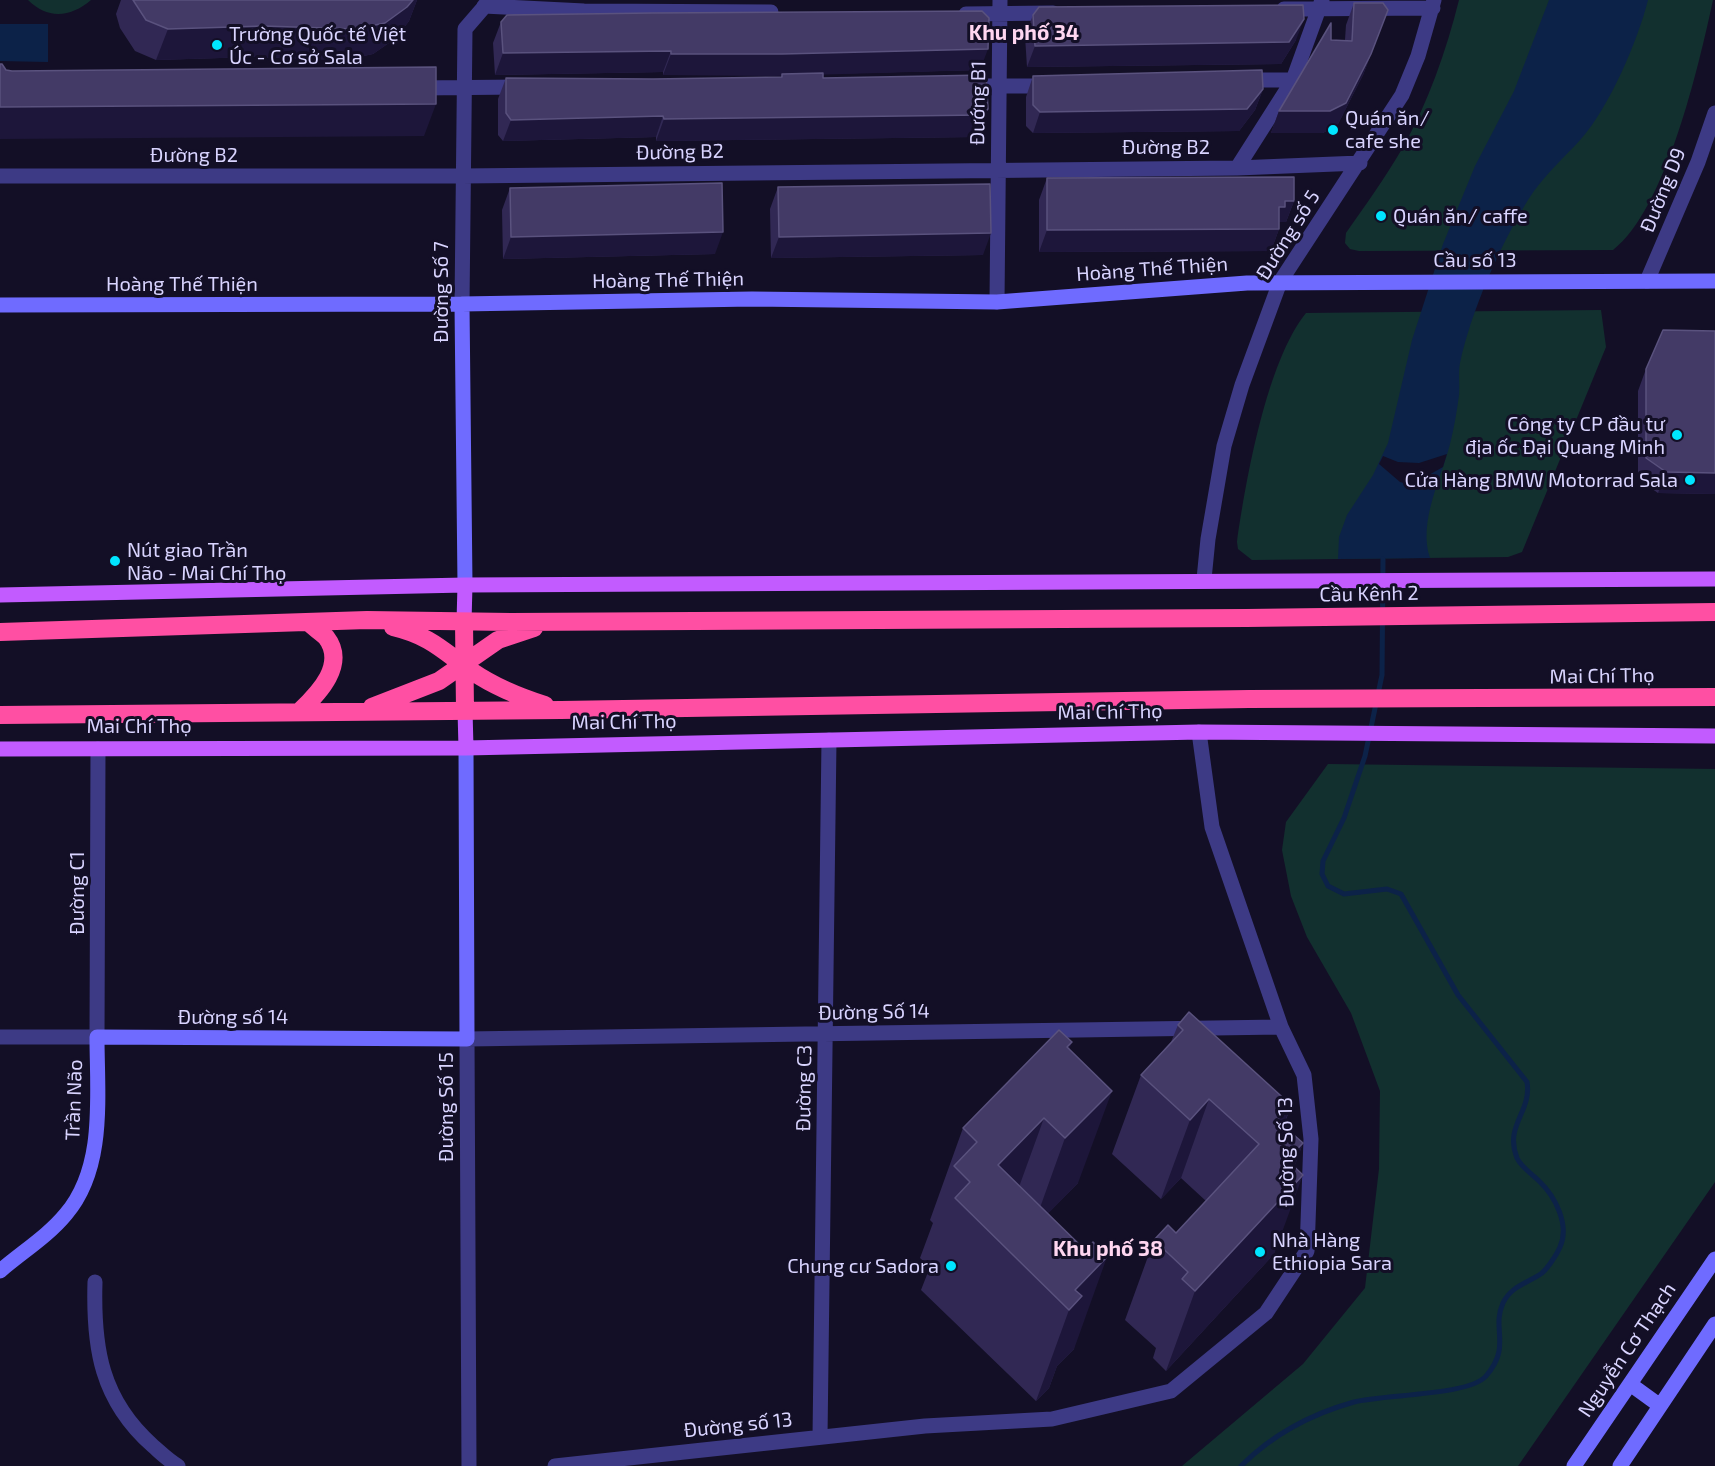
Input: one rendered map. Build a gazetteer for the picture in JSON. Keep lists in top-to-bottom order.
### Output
{
  "streets": {
    "highway": ["Cầu Kênh 2", "Mai Chí Thọ"],
    "street": [
      "Đướng B1",
      "Đường B2",
      "Đường D9",
      "Đường số 5",
      "Cầu số 13",
      "Hoàng Thế Thiện",
      "Đường Số 7",
      "Đường C1",
      "Đường Số 14",
      "Đường số 14",
      "Đường C3",
      "Trần Não",
      "Đường Số 15",
      "Đường Số 13",
      "Nguyễn Cơ Thạch",
      "Đường số 13"
    ]
  },
  "crossings": [
    ["Đướng B1", "Đường B2"],
    ["Đướng B1", "Hoàng Thế Thiện"],
    ["Đường B2", "Đường số 5"],
    ["Đường B2", "Đường Số 7"],
    ["Đường D9", "Cầu số 13"],
    ["Đường số 5", "Hoàng Thế Thiện"],
    ["Đường số 5", "Cầu Kênh 2"],
    ["Cầu số 13", "Hoàng Thế Thiện"],
    ["Hoàng Thế Thiện", "Đường Số 7"],
    ["Mai Chí Thọ", "Đường C1"],
    ["Mai Chí Thọ", "Đường C3"],
    ["Mai Chí Thọ", "Đường Số 15"],
    ["Mai Chí Thọ", "Đường Số 13"],
    ["Đường C1", "Đường số 14"],
    ["Đường C1", "Trần Não"],
    ["Đường Số 14", "Đường số 14"],
    ["Đường Số 14", "Đường C3"],
    ["Đường Số 14", "Đường Số 15"],
    ["Đường Số 14", "Đường Số 13"],
    ["Đường số 14", "Trần Não"],
    ["Đường số 14", "Đường Số 15"],
    ["Đường C3", "Đường số 13"],
    ["Đường Số 13", "Đường số 13"]
  ],
  "districts": ["Khu phố 34", "Khu phố 38"],
  "places": [
    "Trường Quốc tế Việt Úc - Cơ sở Sala",
    "Quán ăn/ cafe she",
    "Quán ăn/ caffe",
    "Công ty CP đầu tư địa ốc Đại Quang Minh",
    "Cửa Hàng BMW Motorrad Sala",
    "Nút giao Trần Não - Mai Chí Thọ",
    "Nhà Hàng Ethiopia Sara",
    "Chung cư Sadora"
  ]
}
